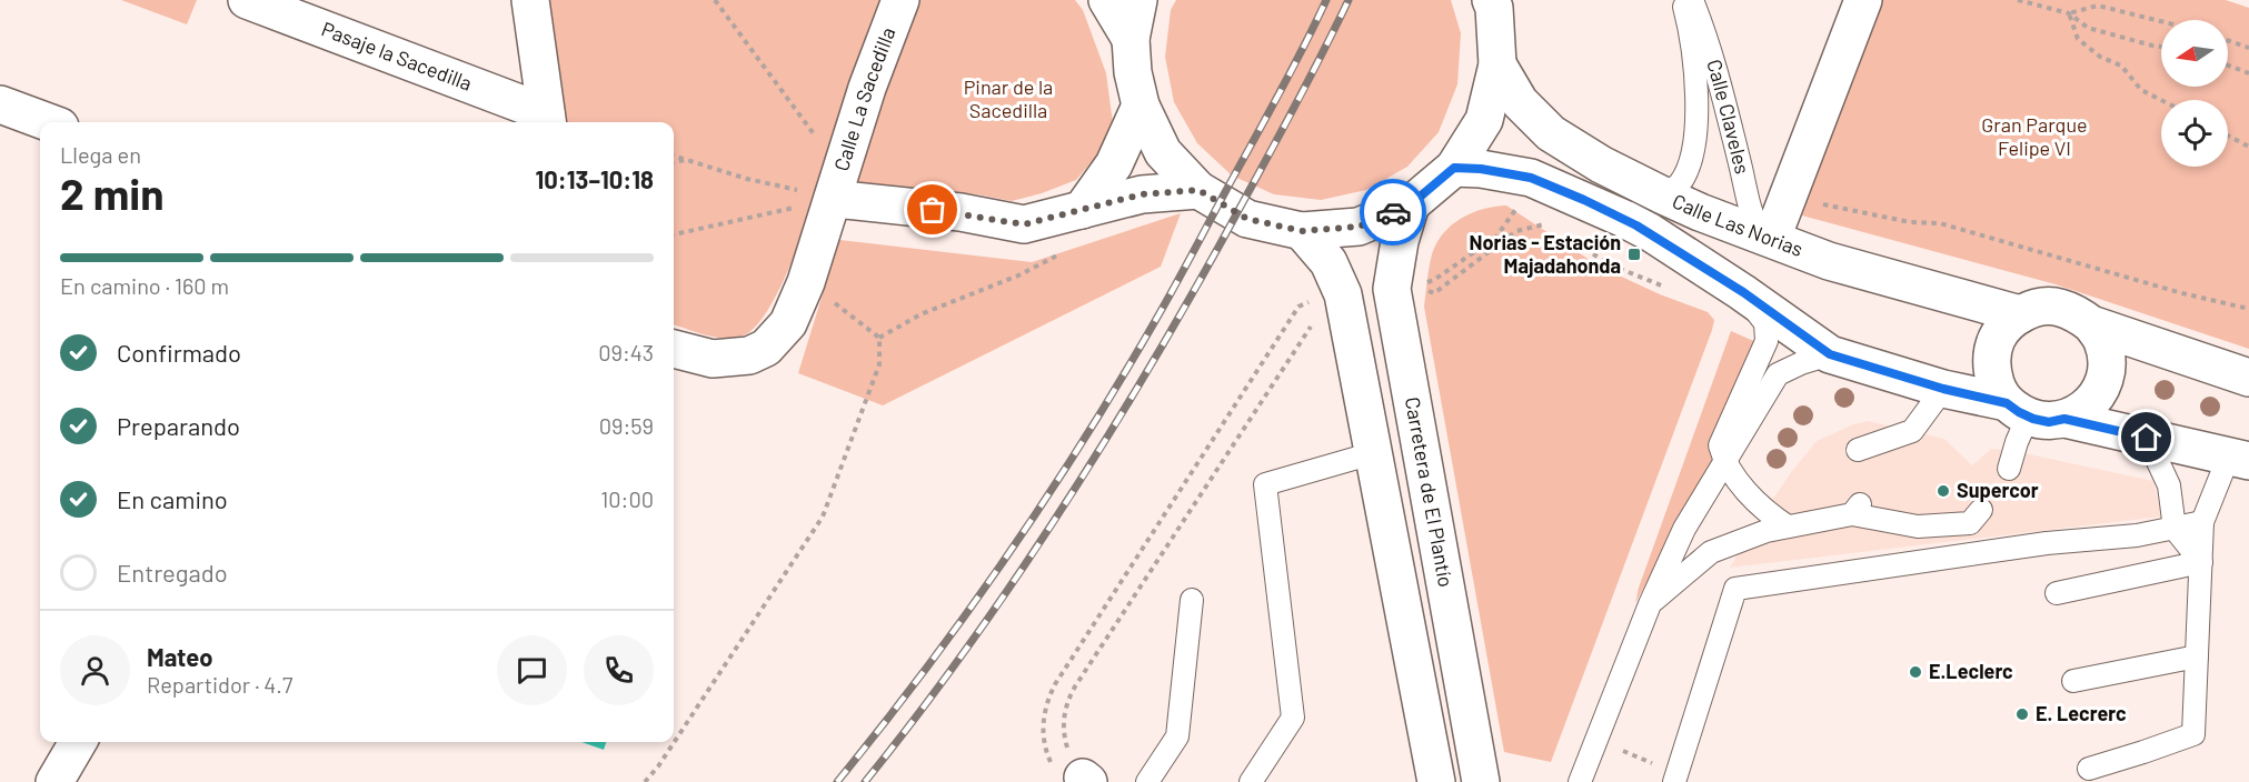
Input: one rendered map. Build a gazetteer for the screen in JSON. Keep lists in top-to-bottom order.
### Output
{
  "streets": {
    "main road": [
      "Pasaje la Sacedilla",
      "Calle La Sacedilla",
      "Calle Las Norias",
      "Carretera de El Plantío"
    ],
    "lane": ["Calle Claveles"]
  },
  "crossings": [
    ["Calle Claveles", "Calle Las Norias"]
  ],
  "parks": ["Pinar de la Sacedilla", "Gran Parque Felipe VI"],
  "places": {
    "transit": ["Norias - Estación Majadahonda"],
    "other": ["Supercor", "E.Leclerc", "E. Lecrerc"]
  },
  "north": "left",
  "page": {
    "heading": ["2 min", "Llega en", "10:13–10:18"],
    "panel": ["Mateo", "Repartidor · 4.7"],
    "bar": "En camino · 160 m",
    "list": [
      ["Confirmado", "09:43"],
      ["Preparando", "09:59"],
      ["En camino", "10:00"],
      "Entregado"
    ]
  }
}
